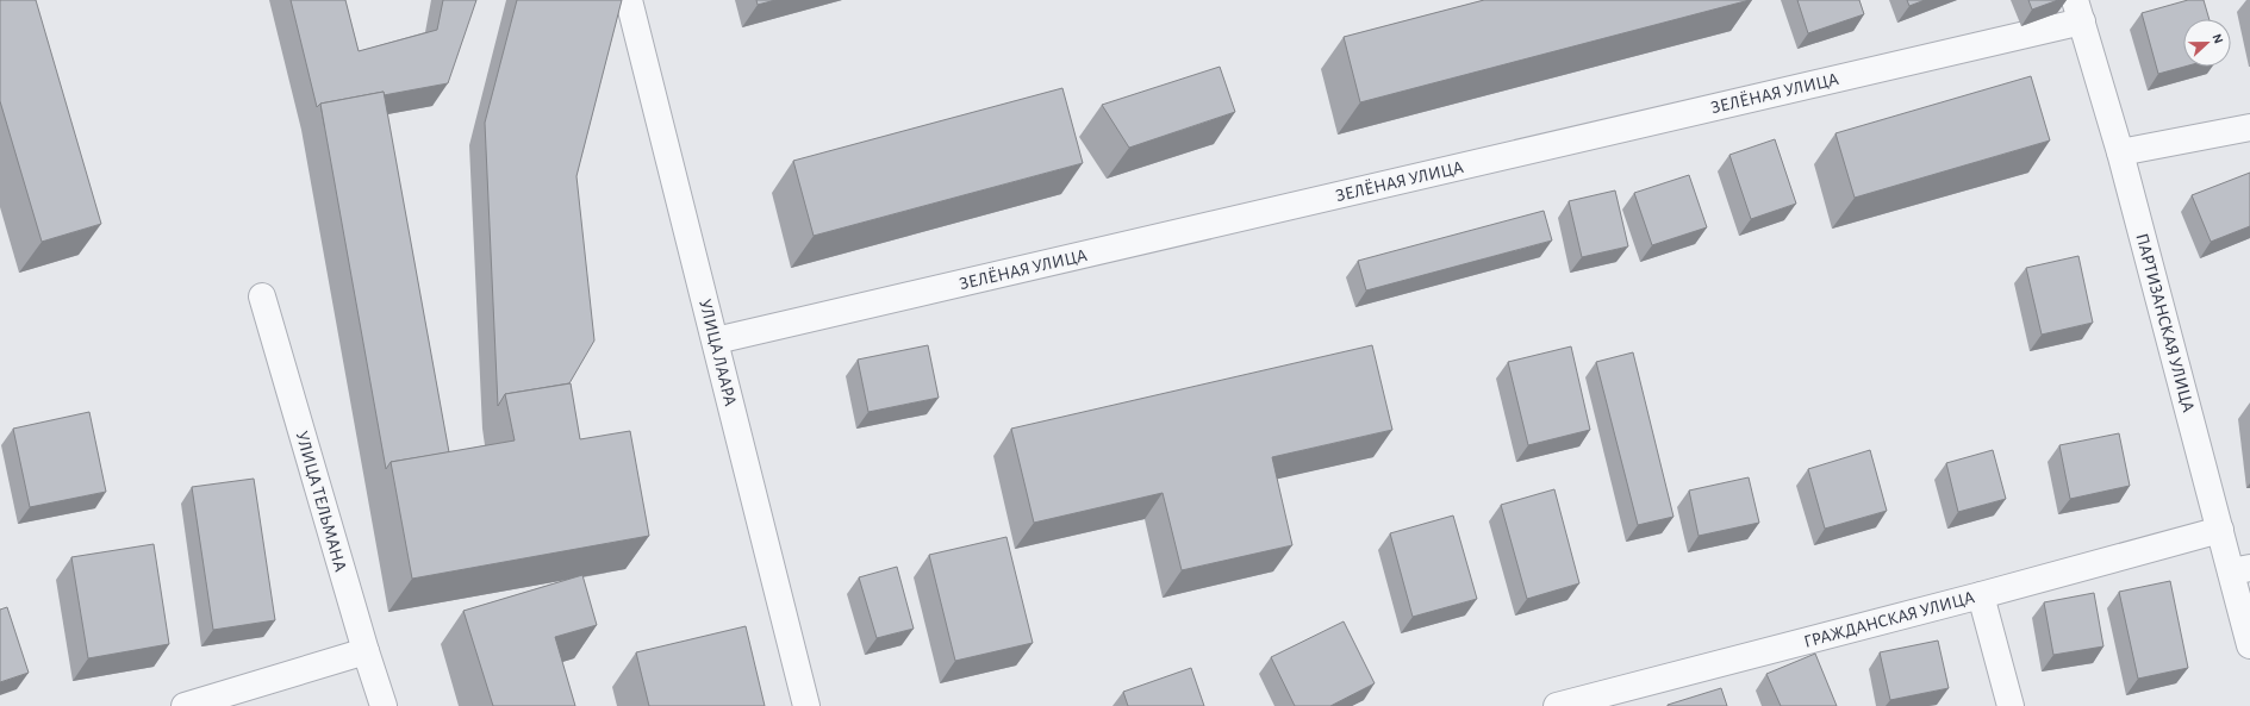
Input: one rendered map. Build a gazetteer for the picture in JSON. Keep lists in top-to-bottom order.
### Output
{
  "streets": {
    "street": [
      "ЗЕЛЁНАЯ УЛИЦА",
      "ПАРТИЗАНСКАЯ УЛИЦА",
      "УЛИЦА ЛААРА",
      "УЛИЦА ТЕЛЬМАНА",
      "ГРАЖДАНСКАЯ УЛИЦА"
    ]
  },
  "crossings": [
    ["ЗЕЛЁНАЯ УЛИЦА", "ПАРТИЗАНСКАЯ УЛИЦА"],
    ["ЗЕЛЁНАЯ УЛИЦА", "УЛИЦА ЛААРА"],
    ["ПАРТИЗАНСКАЯ УЛИЦА", "ГРАЖДАНСКАЯ УЛИЦА"]
  ],
  "north": "right"
}
